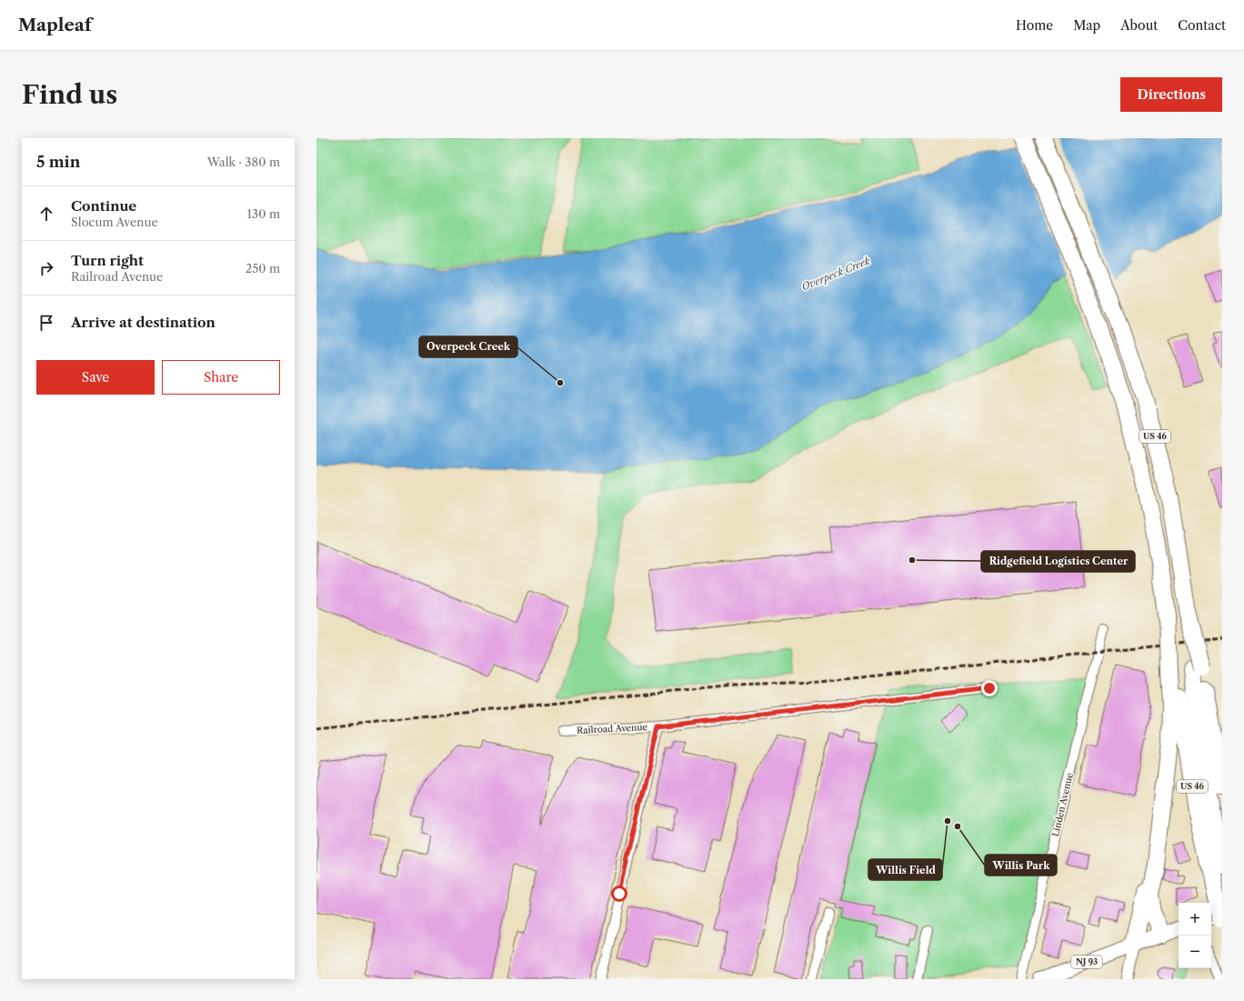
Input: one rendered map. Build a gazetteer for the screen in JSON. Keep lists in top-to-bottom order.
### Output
{
  "streets": {
    "highway": ["US 46"],
    "main road": ["NJ 93"],
    "street": ["Railroad Avenue", "Linden Avenue"]
  },
  "water": ["Overpeck Creek"],
  "places": [
    "Overpeck Creek",
    "Ridgefield Logistics Center",
    "Willis Field",
    "Willis Park"
  ],
  "page": {
    "header": "Mapleaf",
    "nav": [
      "Home",
      "Map",
      "About",
      "Contact"
    ],
    "buttons": [
      "Directions",
      ["Save", "Share"]
    ],
    "title": "Find us",
    "heading": ["5 min", "Walk · 380 m"],
    "list": [
      ["Continue", "Slocum Avenue", "130 m"],
      ["Turn right", "Railroad Avenue", "250 m"],
      "Arrive at destination"
    ],
    "map_buttons": ["+", "−"]
  }
}
